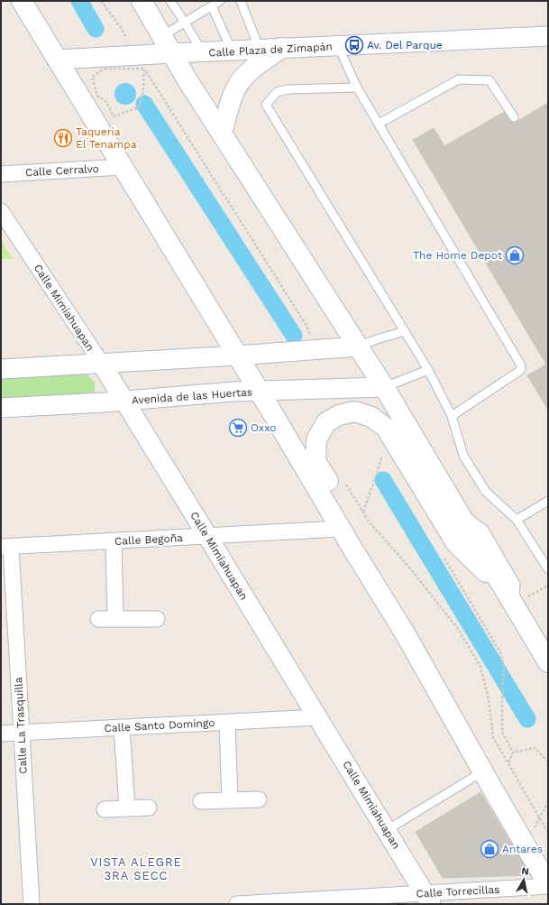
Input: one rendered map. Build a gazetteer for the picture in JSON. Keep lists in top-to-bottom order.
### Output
{
  "streets": {
    "street": [
      "Calle Plaza de Zimapán",
      "Calle Cerralvo",
      "Calle Mimiahuapan",
      "Avenida de las Huertas",
      "Calle Begoña",
      "Calle La Trasquilla",
      "Calle Santo Domingo",
      "Calle Torrecillas"
    ]
  },
  "crossings": [
    ["Calle Mimiahuapan", "Avenida de las Huertas"],
    ["Calle Mimiahuapan", "Calle Begoña"],
    ["Calle Mimiahuapan", "Calle Santo Domingo"],
    ["Calle Mimiahuapan", "Calle Torrecillas"],
    ["Calle Begoña", "Calle La Trasquilla"],
    ["Calle La Trasquilla", "Calle Santo Domingo"]
  ],
  "districts": ["VISTA ALEGRE 3RA SECC"],
  "places": {
    "bus stop": ["Av. Del Parque"],
    "restaurant": ["Taquería El Tenampa"],
    "shop": ["The Home Depot", "Antares"],
    "supermarket": ["Oxxo"]
  },
  "north": "top"
}
